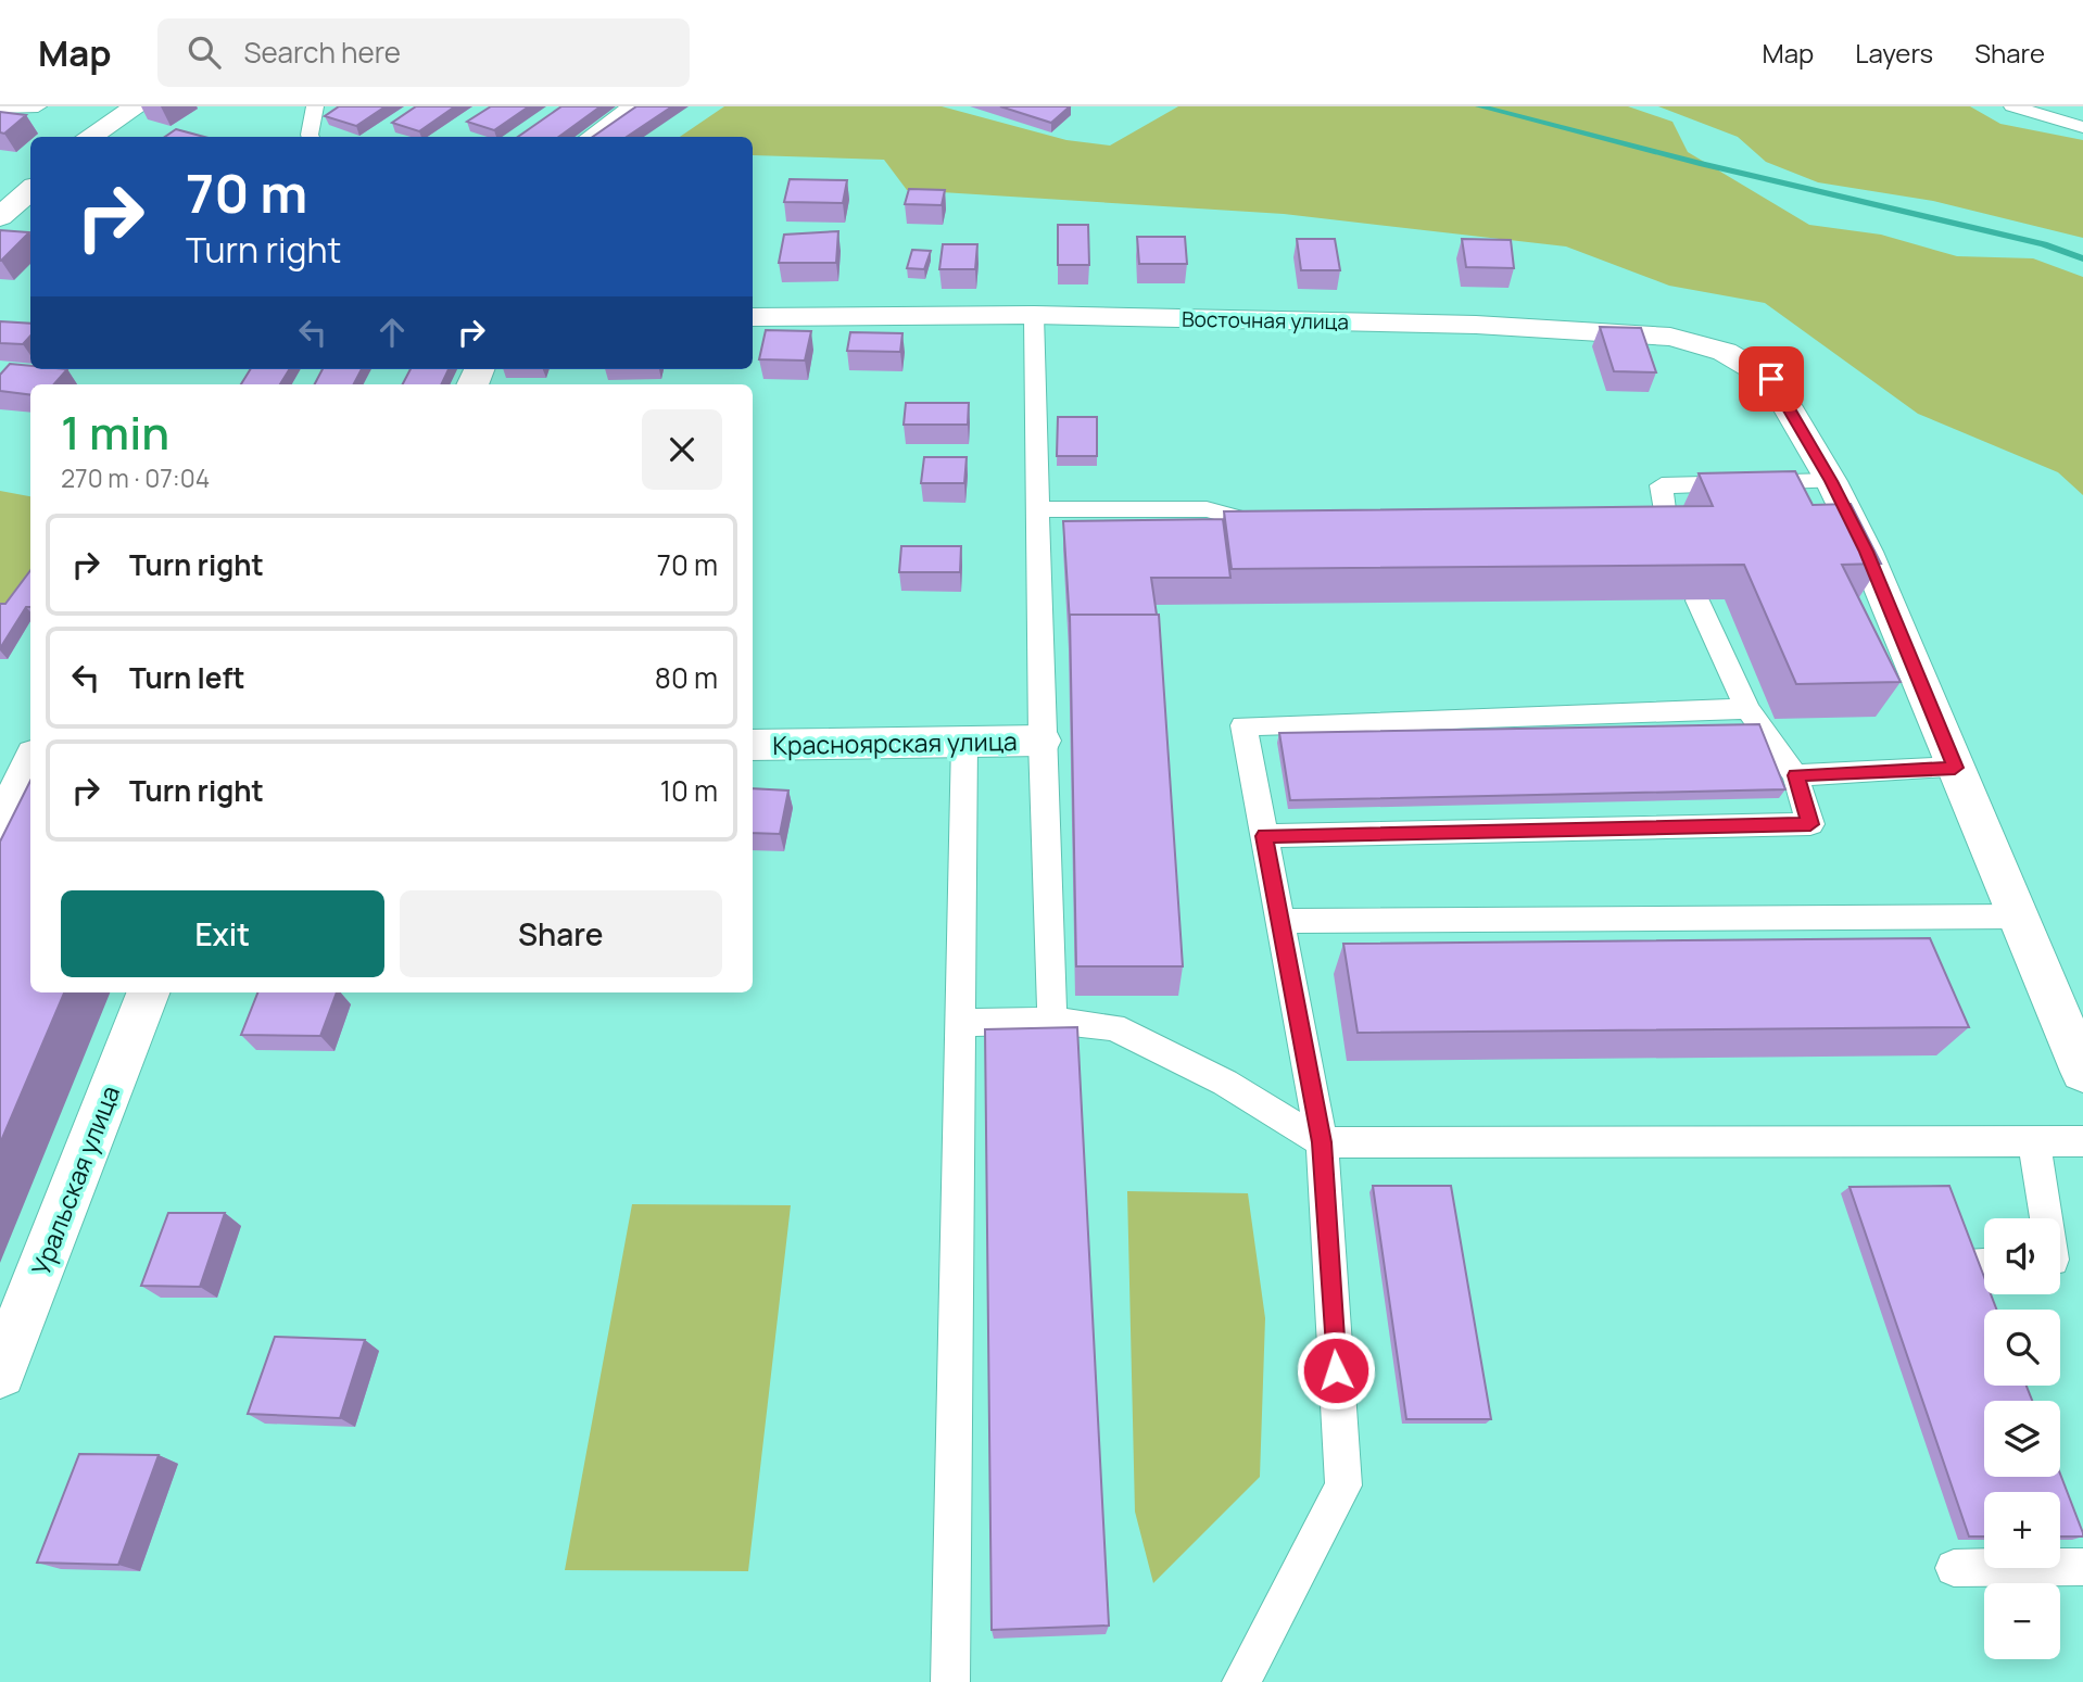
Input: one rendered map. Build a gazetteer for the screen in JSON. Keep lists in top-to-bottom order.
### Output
{
  "streets": {
    "street": ["Восточная улица", "Красноярская улица", "Уральская улица"]
  },
  "page": {
    "header": "Map",
    "search": "Search here",
    "nav": ["Map", "Layers", "Share"],
    "turn": ["70 m", "Turn right"],
    "heading": ["1 min", "270 m · 07:04"],
    "list": [
      {
        "name": "Turn right",
        "value": "70 m"
      },
      {
        "name": "Turn left",
        "value": "80 m"
      },
      {
        "name": "Turn right",
        "value": "10 m"
      }
    ],
    "buttons": ["Exit", "Share"],
    "map_buttons": ["+", "−"]
  }
}
